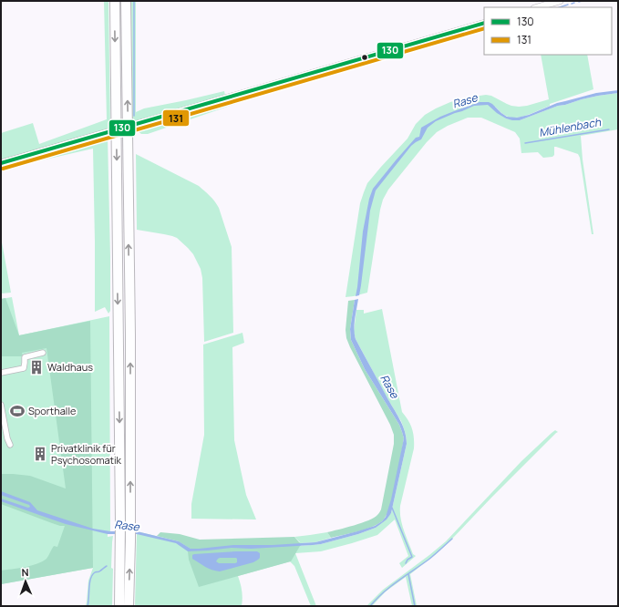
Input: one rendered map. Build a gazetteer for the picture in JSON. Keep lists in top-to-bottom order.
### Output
{
  "water": ["Rase", "Mühlenbach"],
  "places": {
    "building": ["Waldhaus", "Privatklinik für Psychosomatik"],
    "sports": ["Sporthalle"]
  },
  "lines": ["transit line 130", "transit line 131"],
  "legend": ["130", "131"],
  "north": "top"
}
